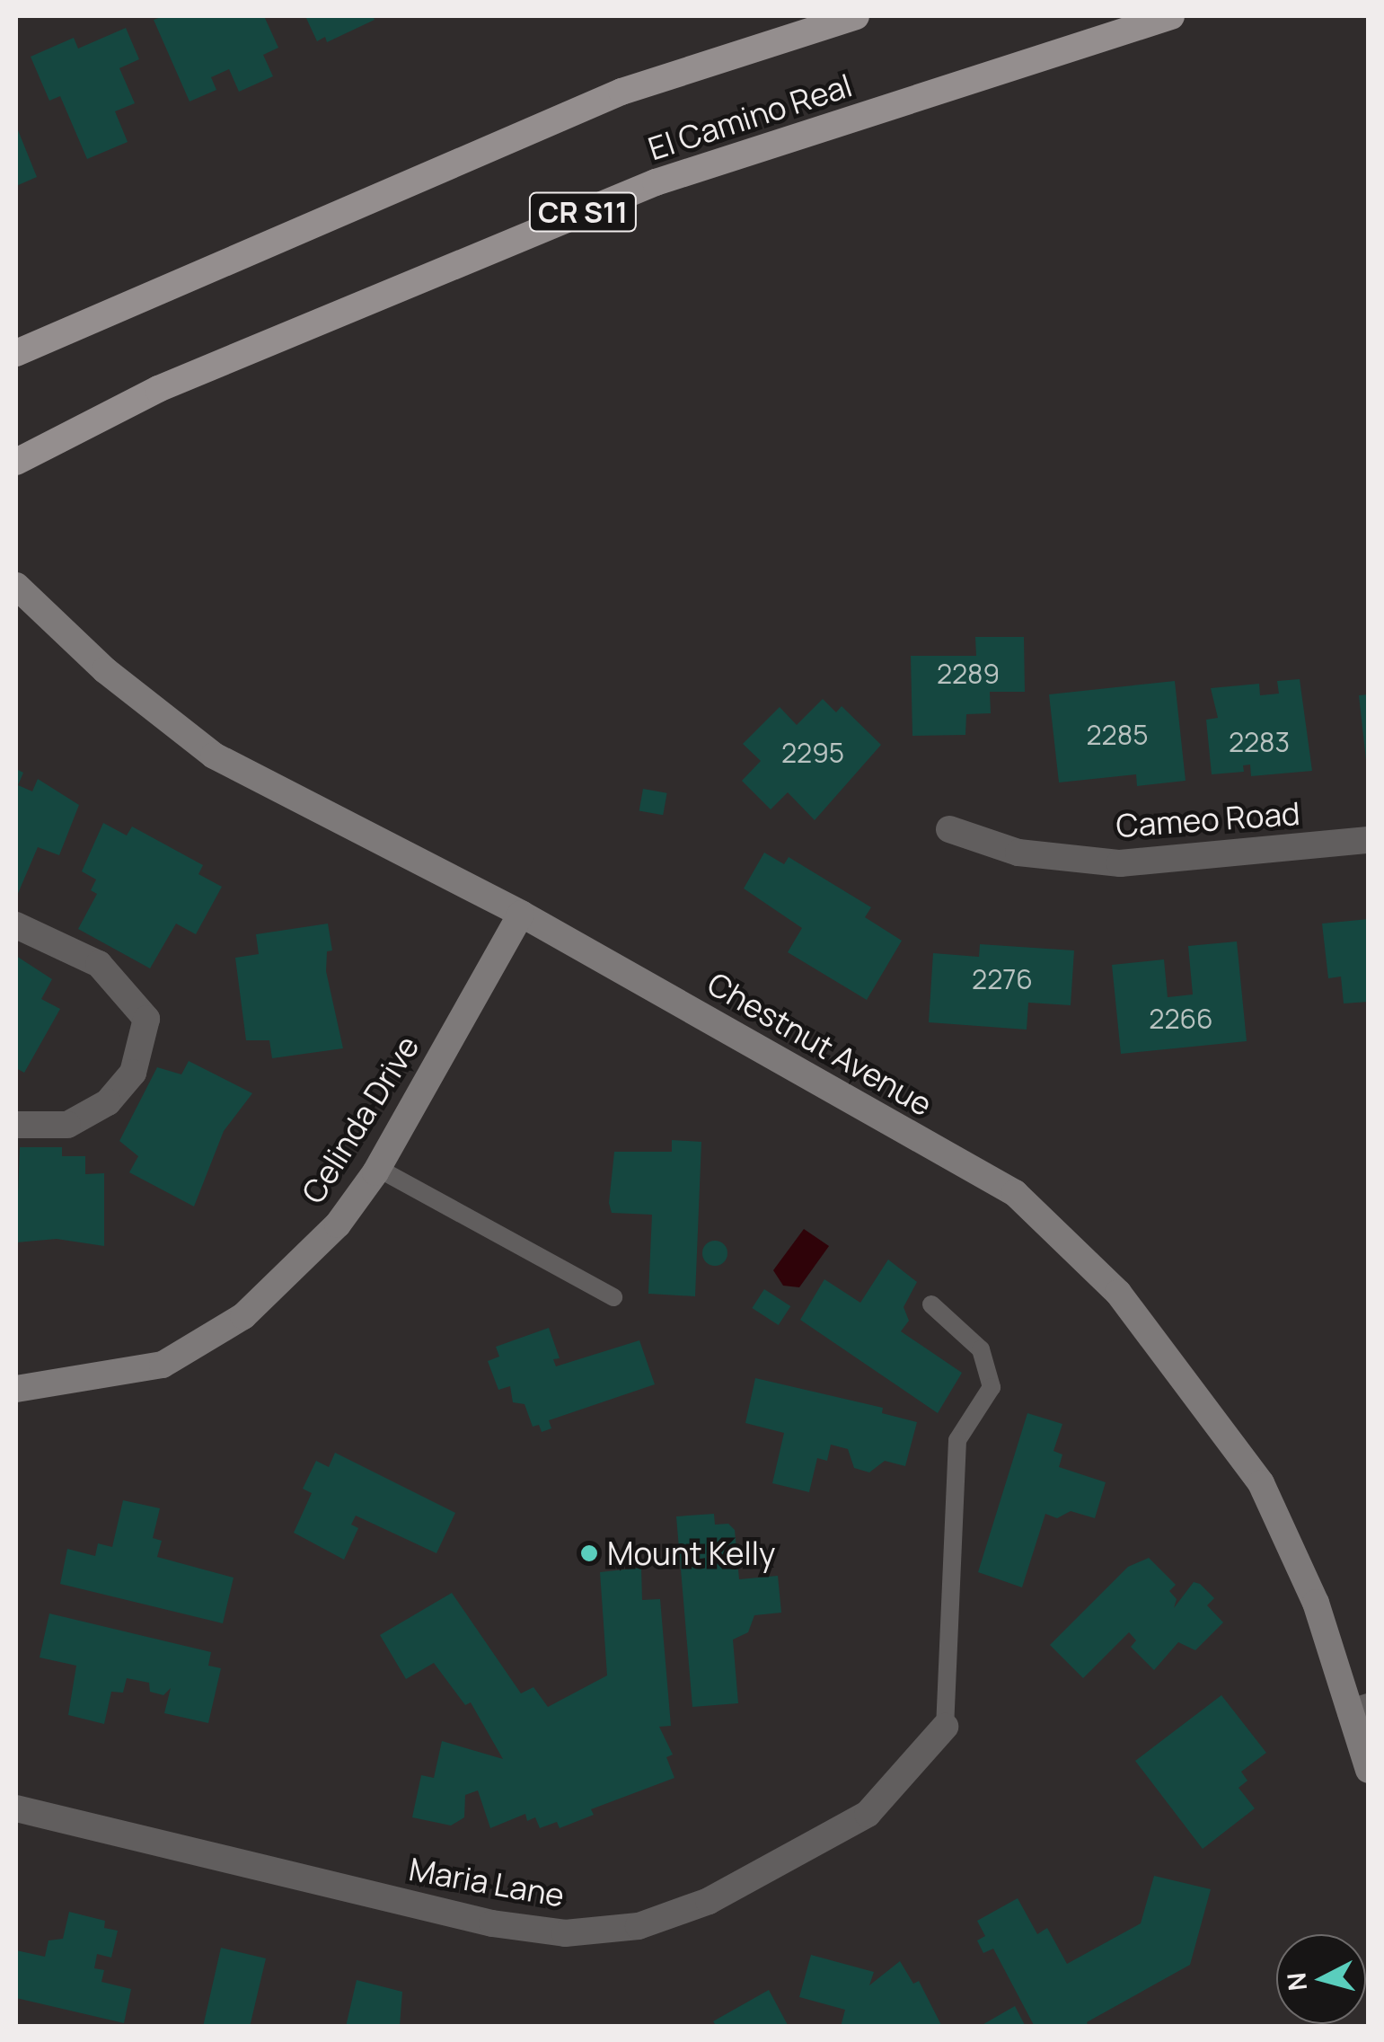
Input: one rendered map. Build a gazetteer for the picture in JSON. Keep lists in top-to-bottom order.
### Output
{
  "streets": {
    "main road": [
      "El Camino Real",
      "CR S11",
      "Chestnut Avenue",
      "Celinda Drive"
    ],
    "street": ["Cameo Road", "Maria Lane"]
  },
  "crossings": [
    ["Chestnut Avenue", "Celinda Drive"]
  ],
  "places": ["Mount Kelly"],
  "house_numbers": [
    "2289",
    "2285",
    "2283",
    "2295",
    "2276",
    "2266"
  ],
  "north": "left"
}
